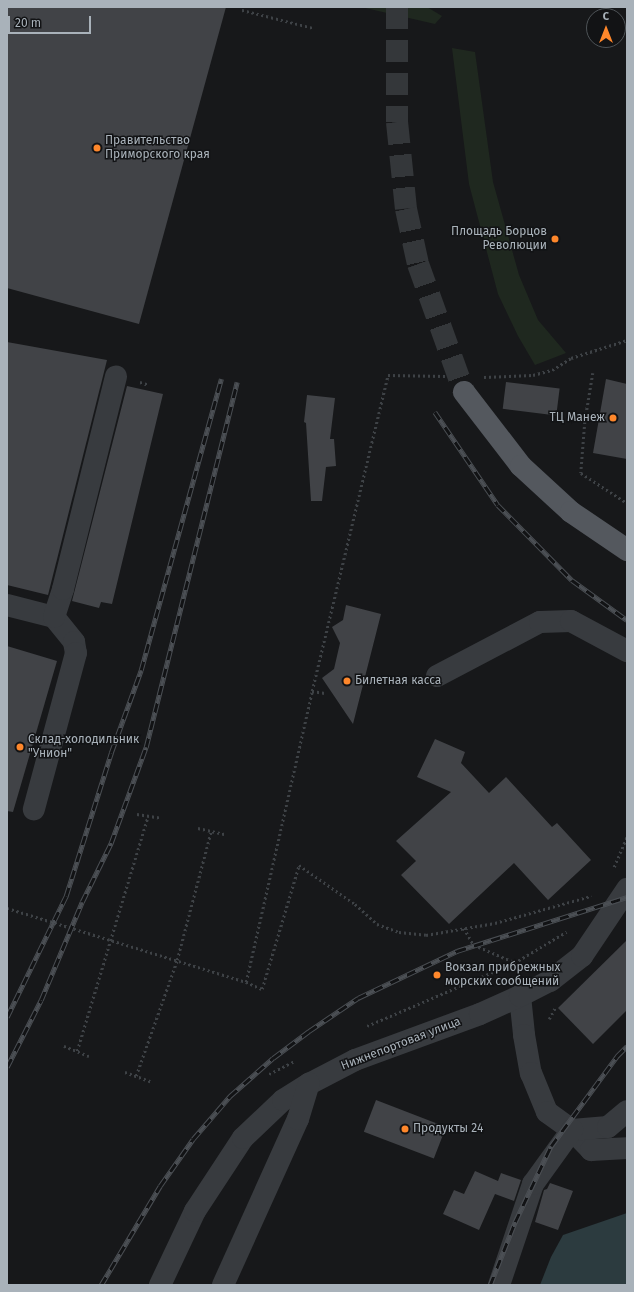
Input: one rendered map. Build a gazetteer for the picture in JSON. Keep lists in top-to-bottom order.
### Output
{
  "streets": {
    "street": ["Нижнепортовая улица"]
  },
  "places": [
    "Правительство Приморского края",
    "Площадь Борцов Революции",
    "ТЦ Манеж",
    "Билетная касса",
    "Склад-холодильник \"Унион\"",
    "Вокзал прибрежных морских сообщений",
    "Продукты 24"
  ],
  "scale_bar": "20 m",
  "north": "top"
}
